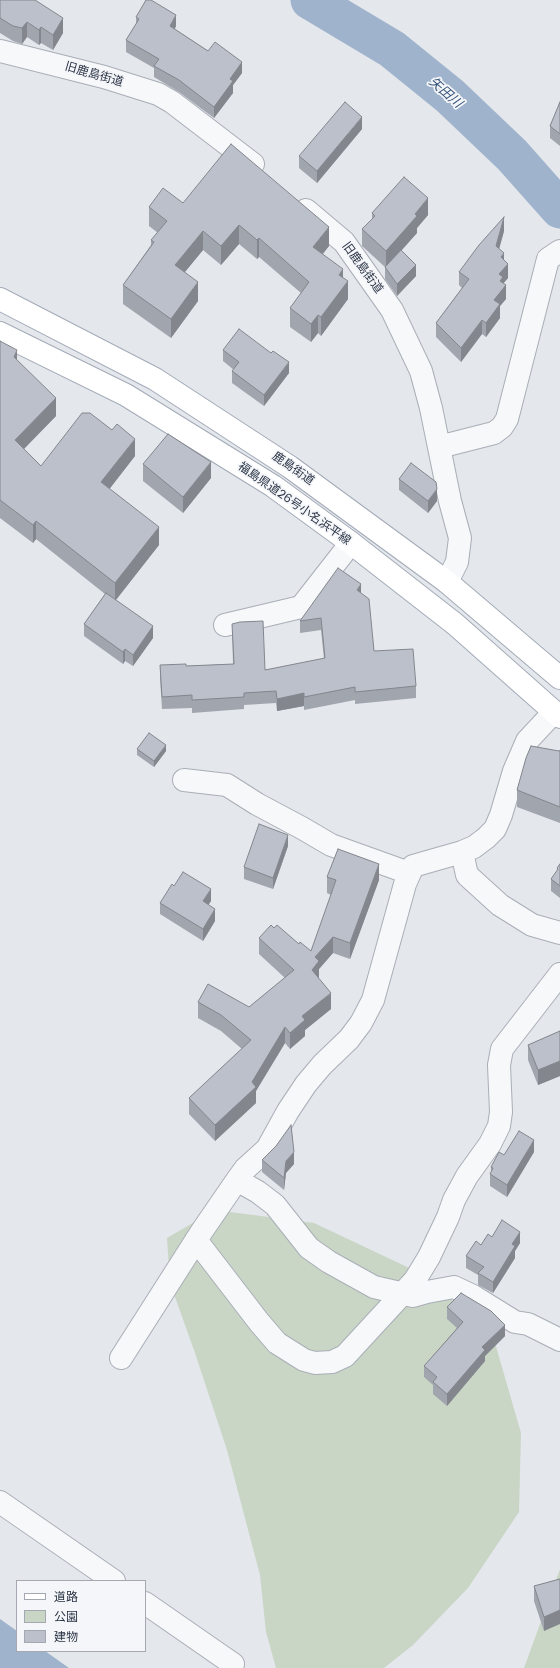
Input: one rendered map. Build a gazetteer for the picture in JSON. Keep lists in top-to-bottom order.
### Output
{
  "streets": {
    "main road": ["鹿島街道", "福島県道26号小名浜平線"],
    "street": ["旧鹿島街道"]
  },
  "crossings": [
    ["旧鹿島街道", "鹿島街道"]
  ],
  "water": ["矢田川"],
  "legend": ["道路", "公園", "建物"]
}
